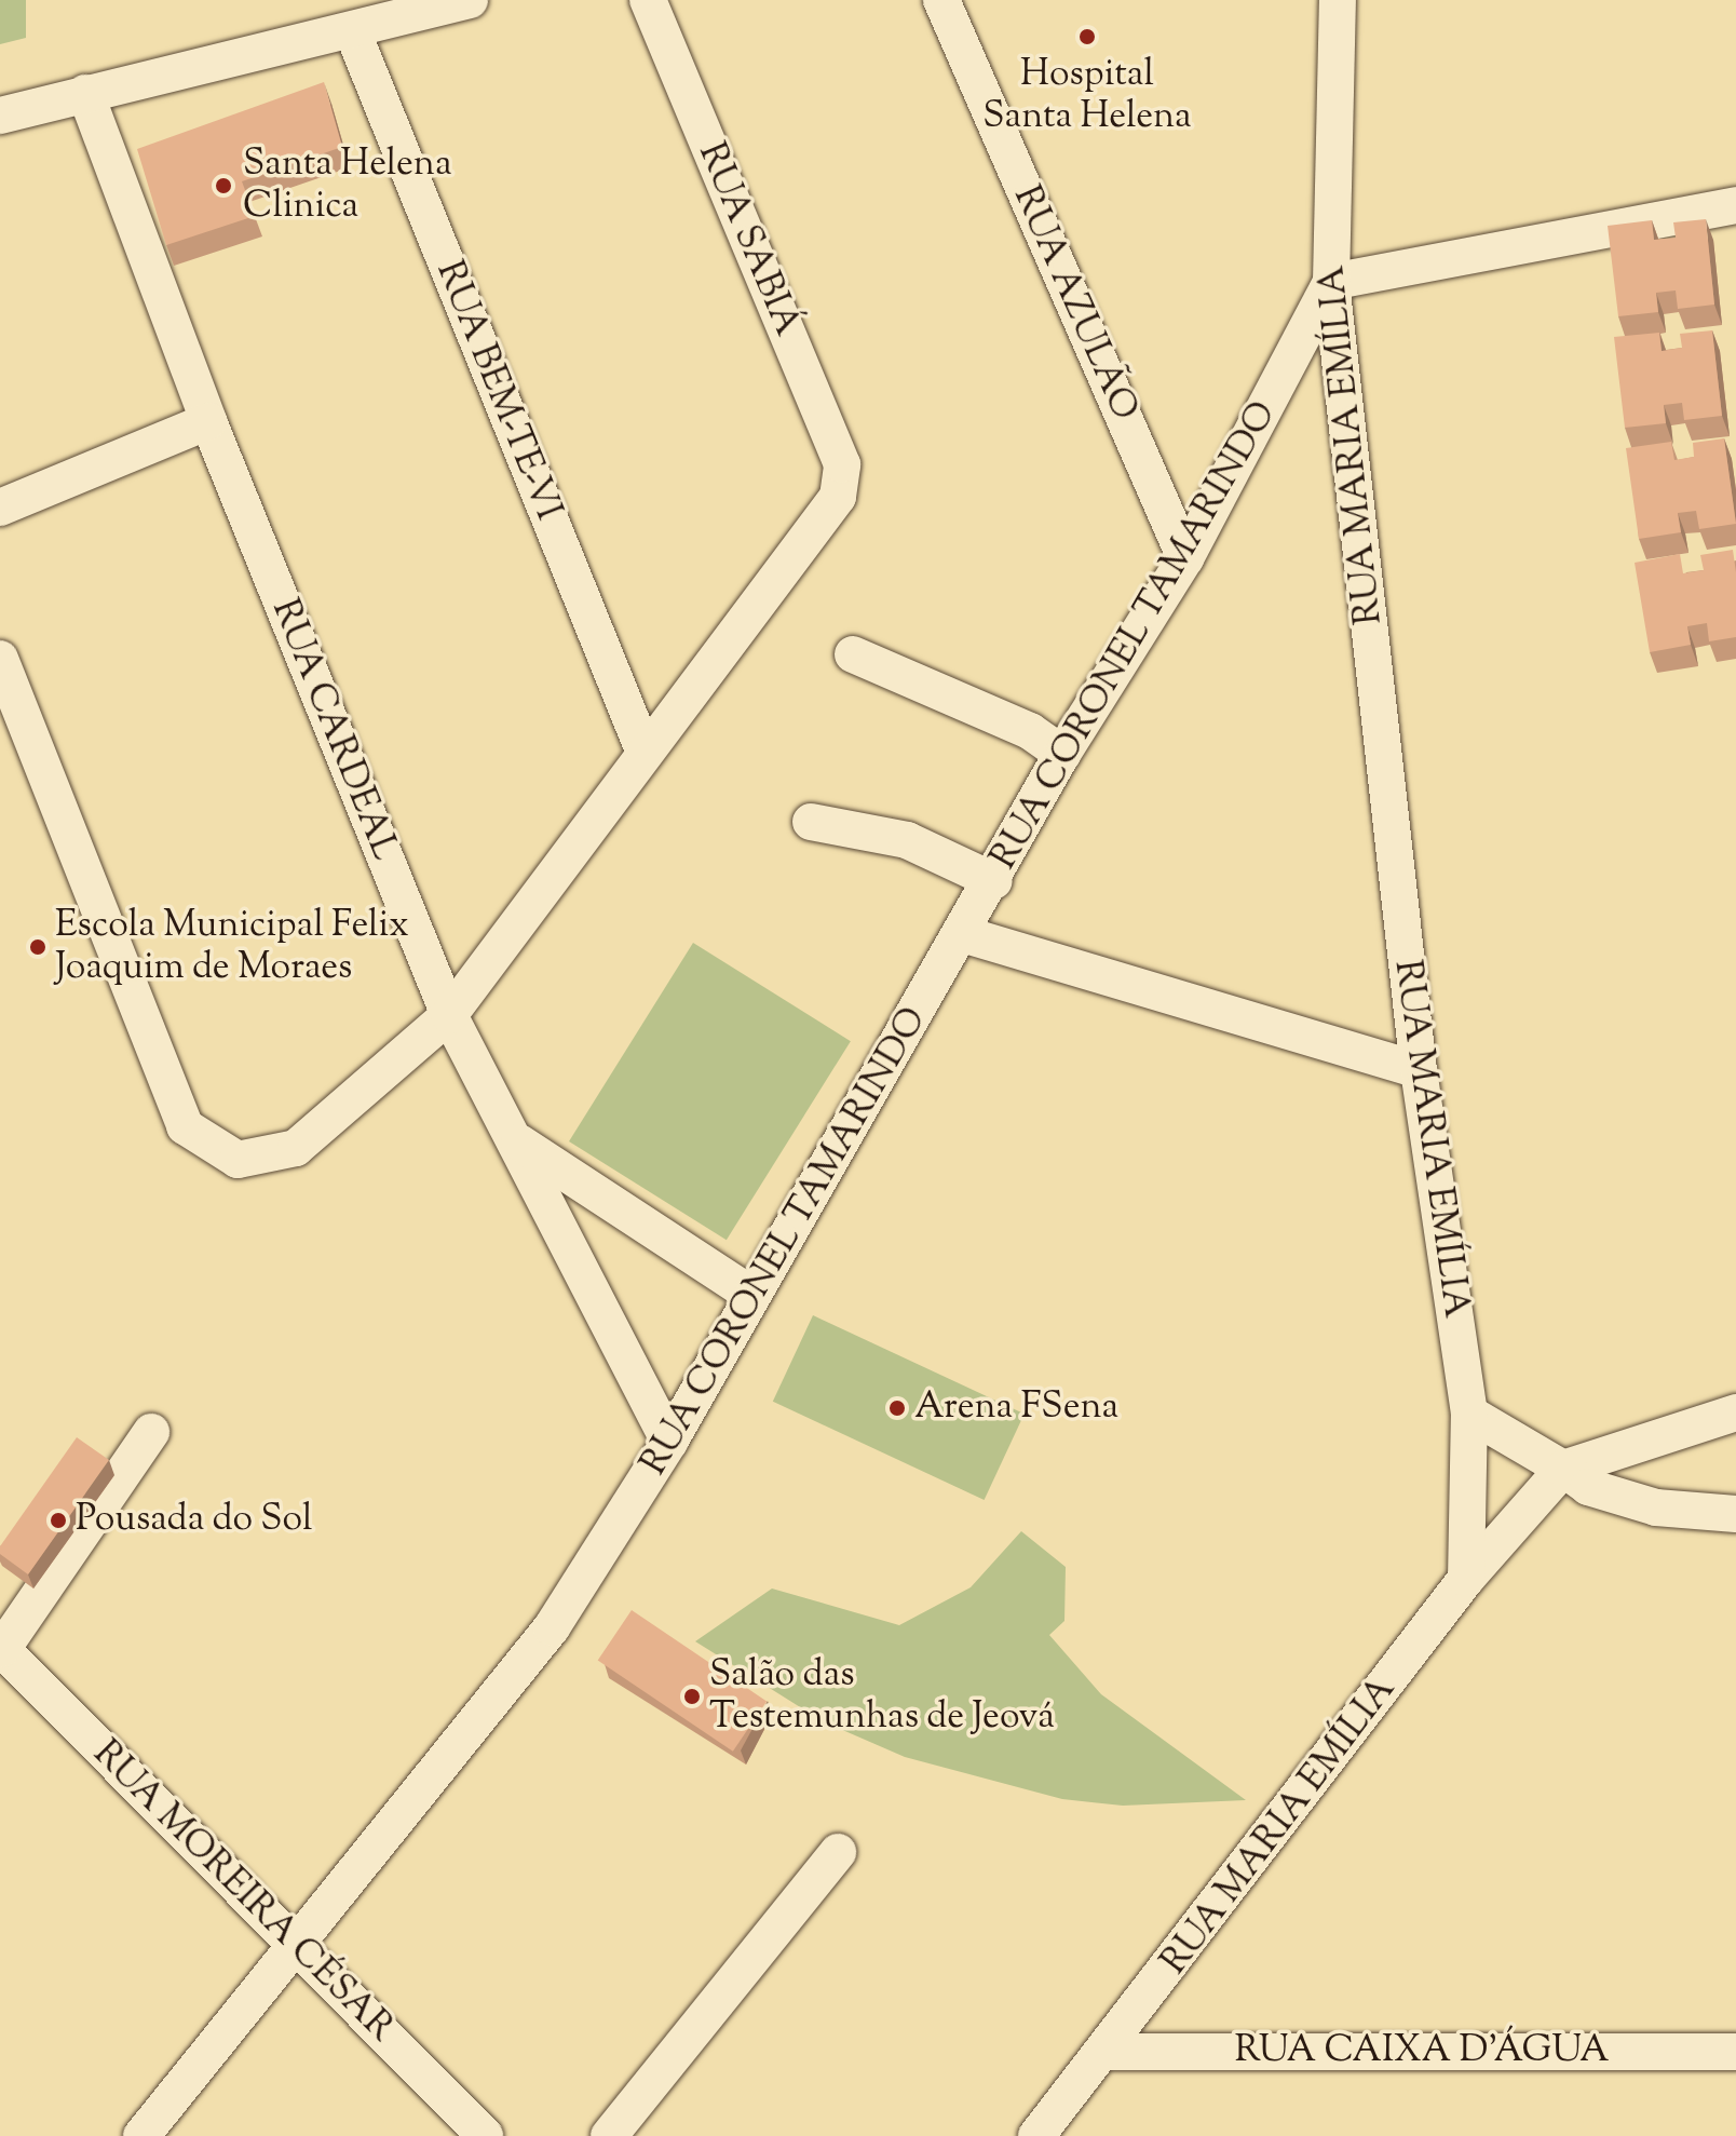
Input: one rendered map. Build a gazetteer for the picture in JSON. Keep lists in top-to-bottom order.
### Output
{
  "streets": {
    "street": [
      "RUA SABIÁ",
      "RUA AZULÃO",
      "RUA BEM-TE-VI",
      "RUA MARIA EMÍLIA",
      "RUA CORONEL TAMARINDO",
      "RUA CARDEAL",
      "RUA MOREIRA CÉSAR",
      "RUA CAIXA D'ÁGUA"
    ]
  },
  "crossings": [
    ["RUA SABIÁ", "RUA BEM-TE-VI"],
    ["RUA AZULÃO", "RUA CORONEL TAMARINDO"],
    ["RUA MARIA EMÍLIA", "RUA CORONEL TAMARINDO"],
    ["RUA MARIA EMÍLIA", "RUA CAIXA D'ÁGUA"],
    ["RUA CORONEL TAMARINDO", "RUA CARDEAL"],
    ["RUA CORONEL TAMARINDO", "RUA MOREIRA CÉSAR"]
  ],
  "places": [
    "Hospital Santa Helena",
    "Santa Helena Clinica",
    "Escola Municipal Felix Joaquim de Moraes",
    "Arena FSena",
    "Pousada do Sol",
    "Salão das Testemunhas de Jeová"
  ]
}
